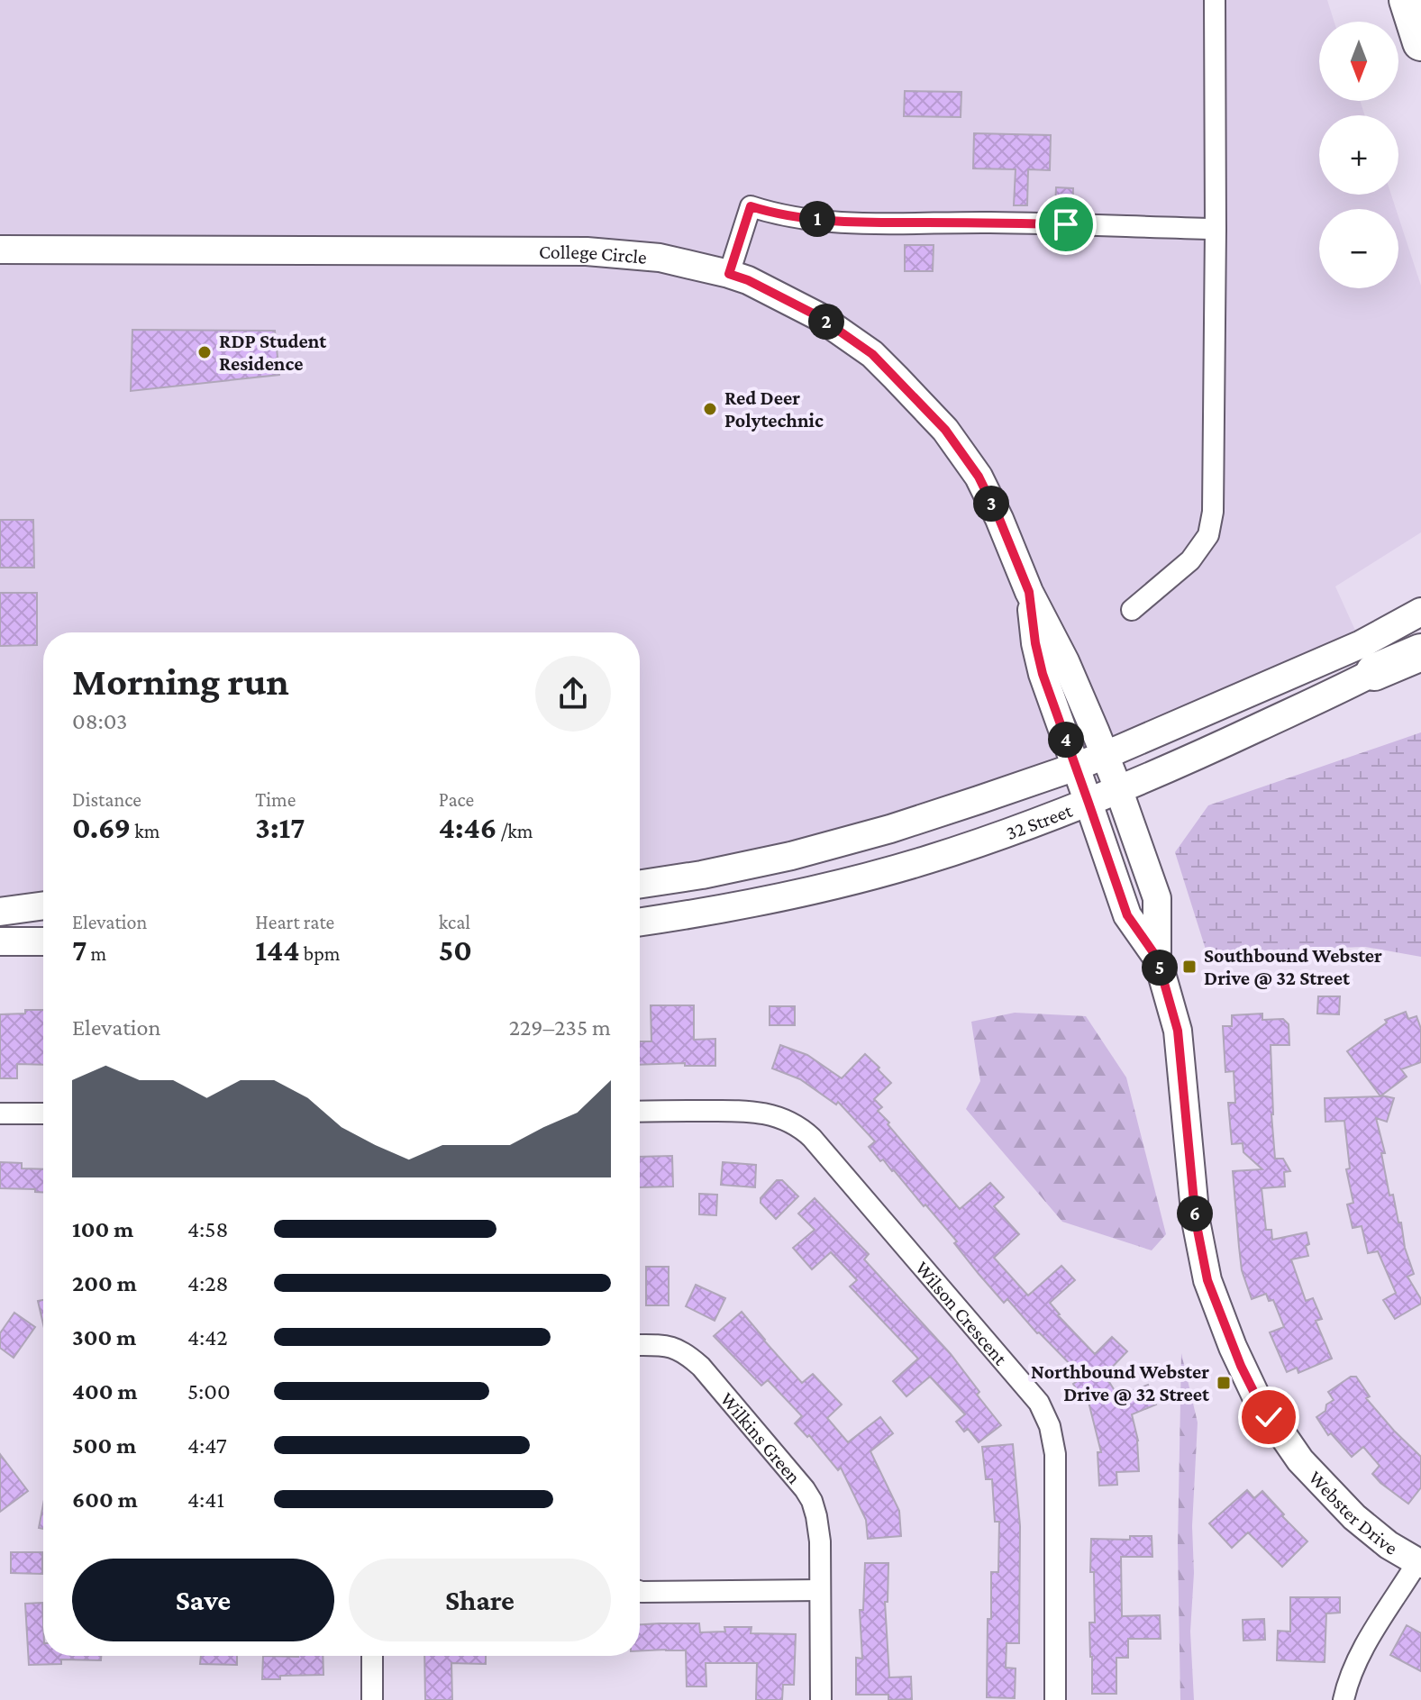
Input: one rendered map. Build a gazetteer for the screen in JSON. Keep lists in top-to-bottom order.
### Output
{
  "streets": {
    "street": [
      "College Circle",
      "32 Street",
      "Wilson Crescent",
      "Wilkins Green",
      "Webster Drive"
    ]
  },
  "crossings": [
    ["College Circle", "32 Street"],
    ["College Circle", "Webster Drive"],
    ["32 Street", "Webster Drive"]
  ],
  "places": {
    "other": ["RDP Student Residence", "Red Deer Polytechnic"],
    "transit": ["Southbound Webster Drive @ 32 Street", "Northbound Webster Drive @ 32 Street"]
  },
  "north": "bottom",
  "page": {
    "map_buttons": ["+", "−"],
    "pins": [
      "1",
      "2",
      "3",
      "4",
      "5",
      "6"
    ],
    "heading": ["Morning run", "08:03"],
    "stats": [
      ["Distance", "0.69 km"],
      ["Time", "3:17"],
      ["Pace", "4:46 /km"],
      ["Elevation", "7 m"],
      ["Heart rate", "144 bpm"],
      ["kcal", "50"]
    ],
    "chart": ["Elevation", "229–235 m"],
    "list": [
      {
        "name": "100 m",
        "note": "4:58"
      },
      {
        "name": "200 m",
        "note": "4:28"
      },
      {
        "name": "300 m",
        "note": "4:42"
      },
      {
        "name": "400 m",
        "note": "5:00"
      },
      {
        "name": "500 m",
        "note": "4:47"
      },
      {
        "name": "600 m",
        "note": "4:41"
      }
    ],
    "buttons": ["Save", "Share"]
  }
}
